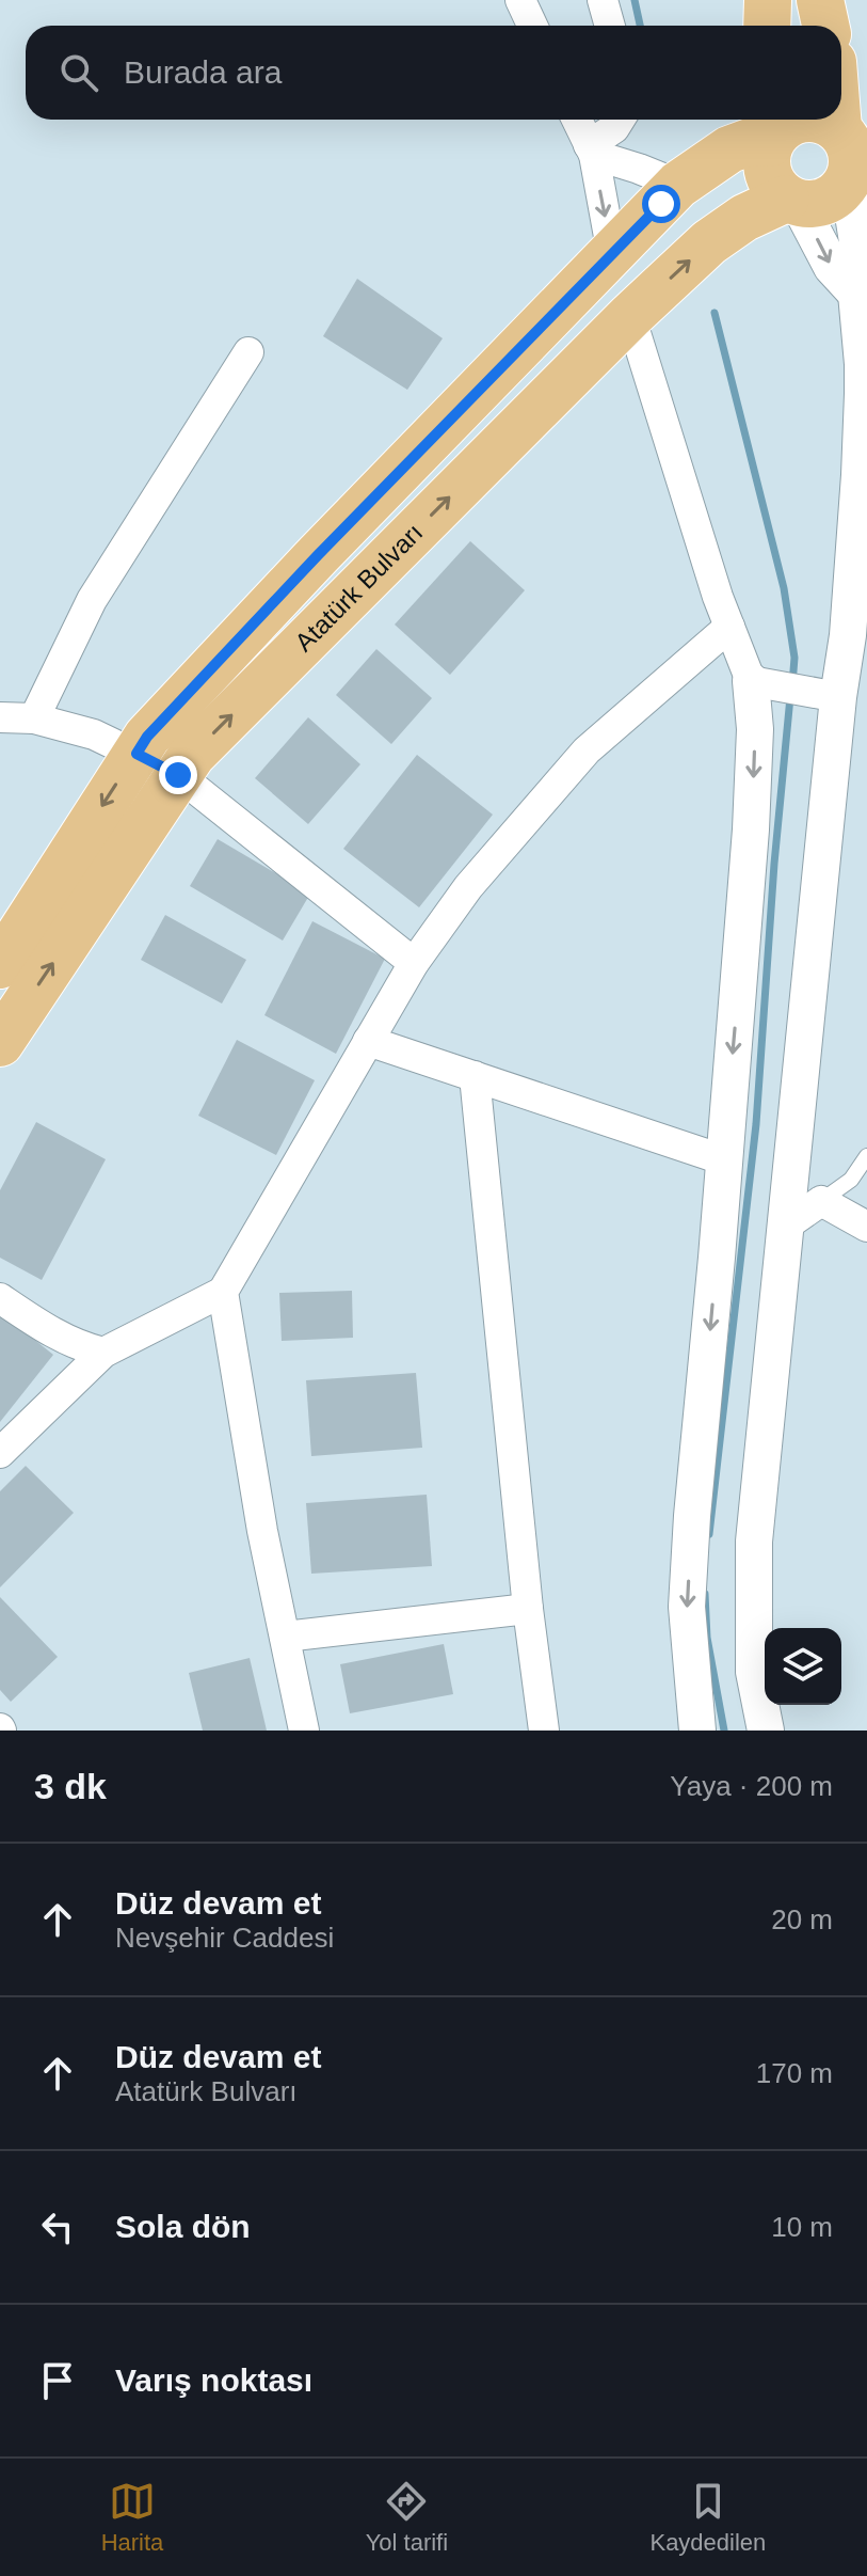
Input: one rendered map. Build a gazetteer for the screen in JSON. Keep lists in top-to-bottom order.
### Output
{
  "streets": {
    "main road": ["Atatürk Bulvarı"]
  },
  "page": {
    "search": "Burada ara",
    "heading": ["3 dk", "Yaya · 200 m"],
    "list": [
      ["Düz devam et", "Nevşehir Caddesi", "20 m"],
      ["Düz devam et", "Atatürk Bulvarı", "170 m"],
      ["Sola dön", "10 m"],
      "Varış noktası"
    ],
    "nav": ["Harita", "Yol tarifi", "Kaydedilen"]
  }
}
